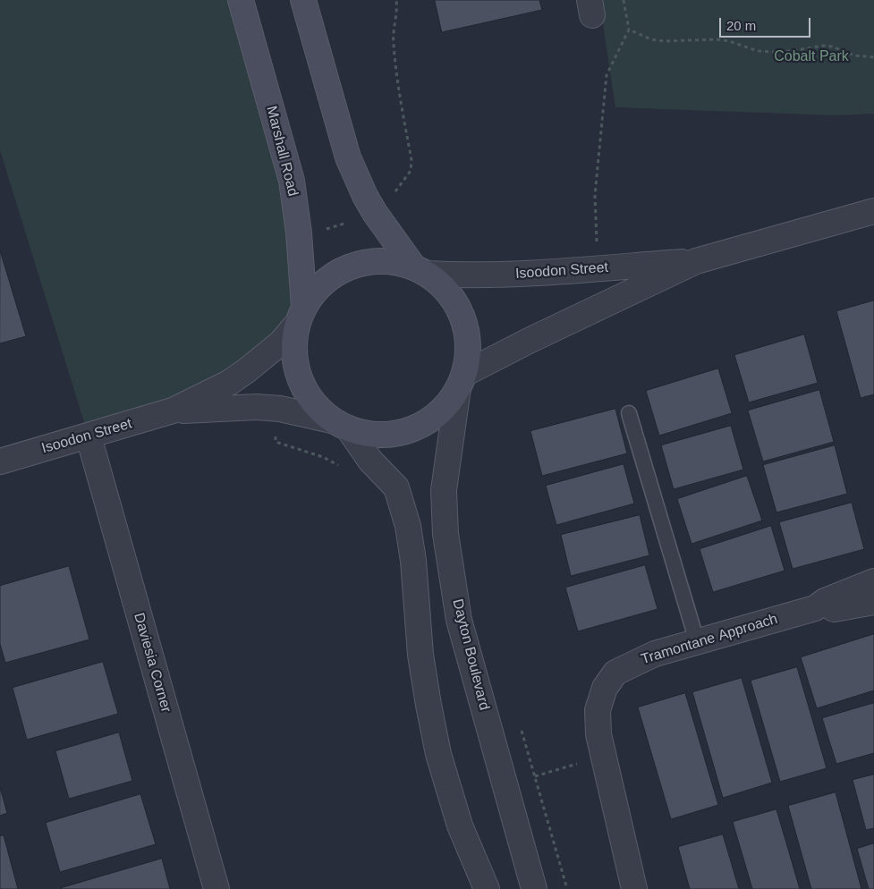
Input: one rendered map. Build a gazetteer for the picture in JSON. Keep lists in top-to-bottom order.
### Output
{
  "streets": {
    "main road": ["Marshall Road"],
    "street": [
      "Isoodon Street",
      "Tramontane Approach",
      "Dayton Boulevard",
      "Daviesia Corner"
    ]
  },
  "crossings": [
    ["Marshall Road", "Isoodon Street"],
    ["Isoodon Street", "Dayton Boulevard"],
    ["Isoodon Street", "Daviesia Corner"]
  ],
  "parks": ["Cobalt Park"],
  "scale_bar": "20 m"
}
